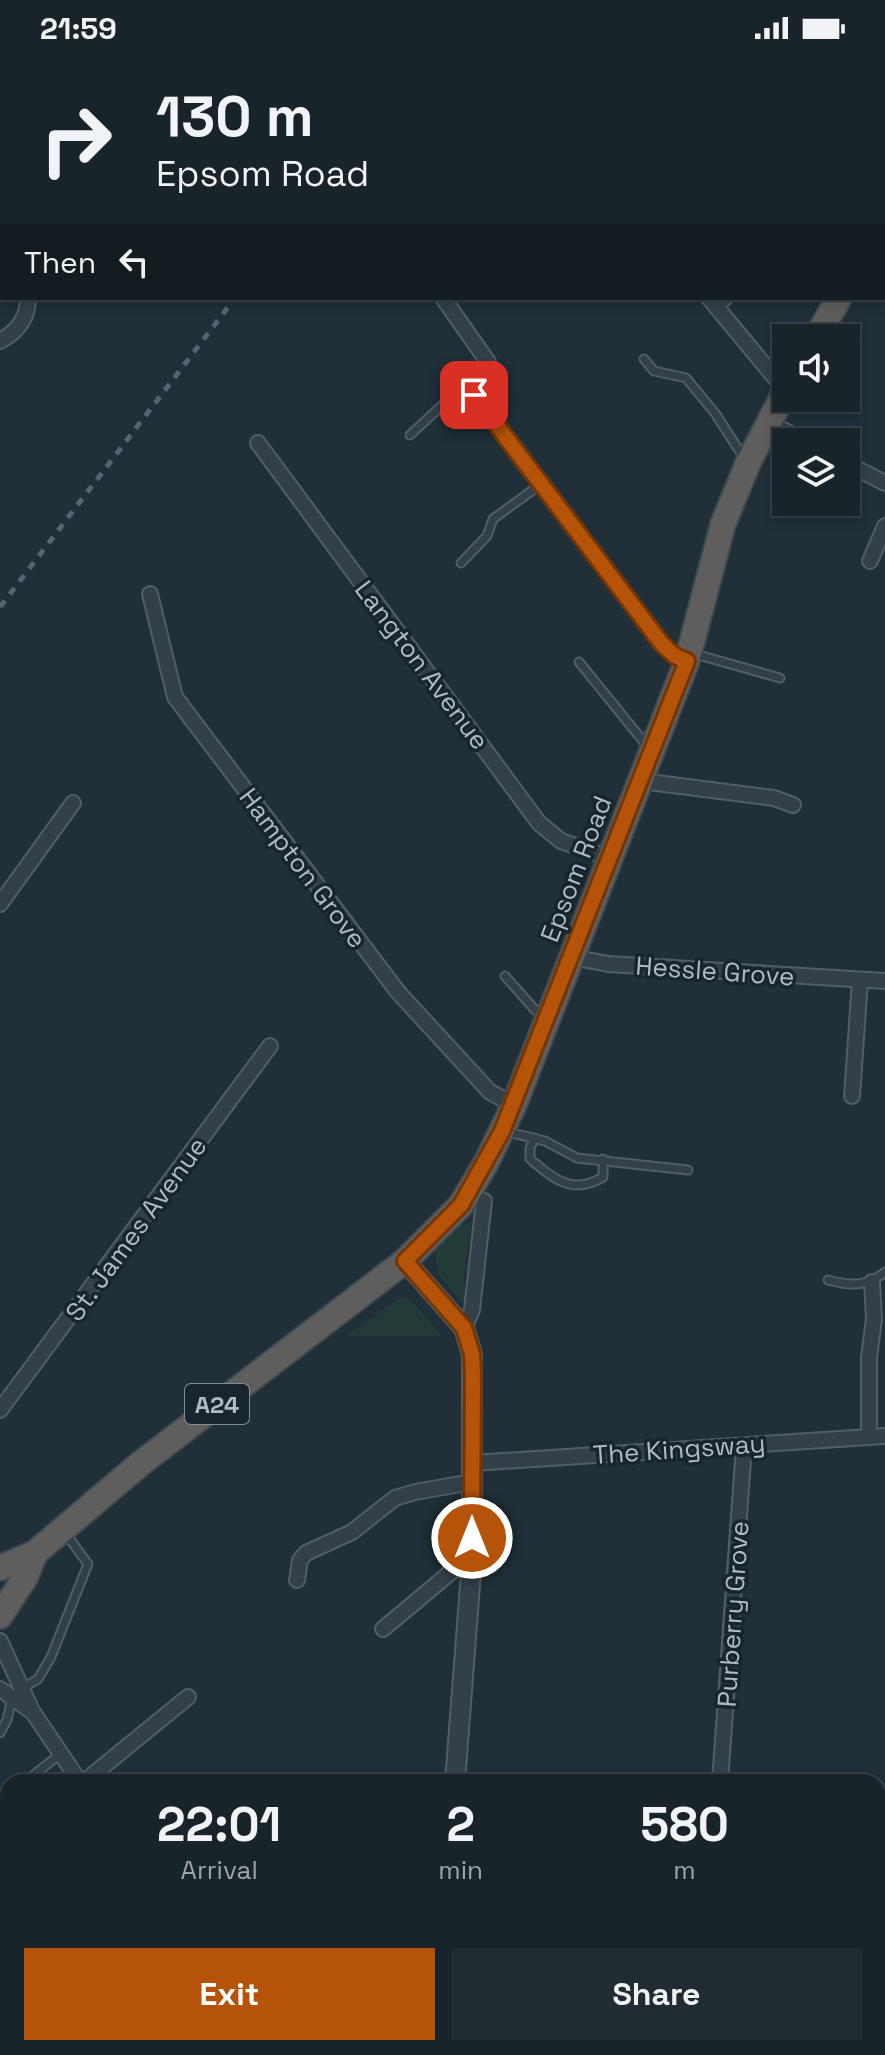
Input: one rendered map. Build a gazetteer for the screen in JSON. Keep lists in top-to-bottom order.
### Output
{
  "streets": {
    "highway": ["Epsom Road", "A24"],
    "street": [
      "Langton Avenue",
      "Hampton Grove",
      "Hessle Grove",
      "St. James Avenue",
      "The Kingsway",
      "Purberry Grove"
    ]
  },
  "crossings": [
    ["Langton Avenue", "Epsom Road"],
    ["Hampton Grove", "Epsom Road"],
    ["Epsom Road", "Hessle Grove"],
    ["Epsom Road", "A24"],
    ["The Kingsway", "Purberry Grove"]
  ],
  "page": {
    "status": "21:59",
    "turn": ["130 m", "Epsom Road"],
    "then": "Then",
    "eta": [
      "22:01",
      "Arrival",
      "2",
      "min",
      "580",
      "m"
    ],
    "buttons": ["Exit", "Share"]
  }
}
